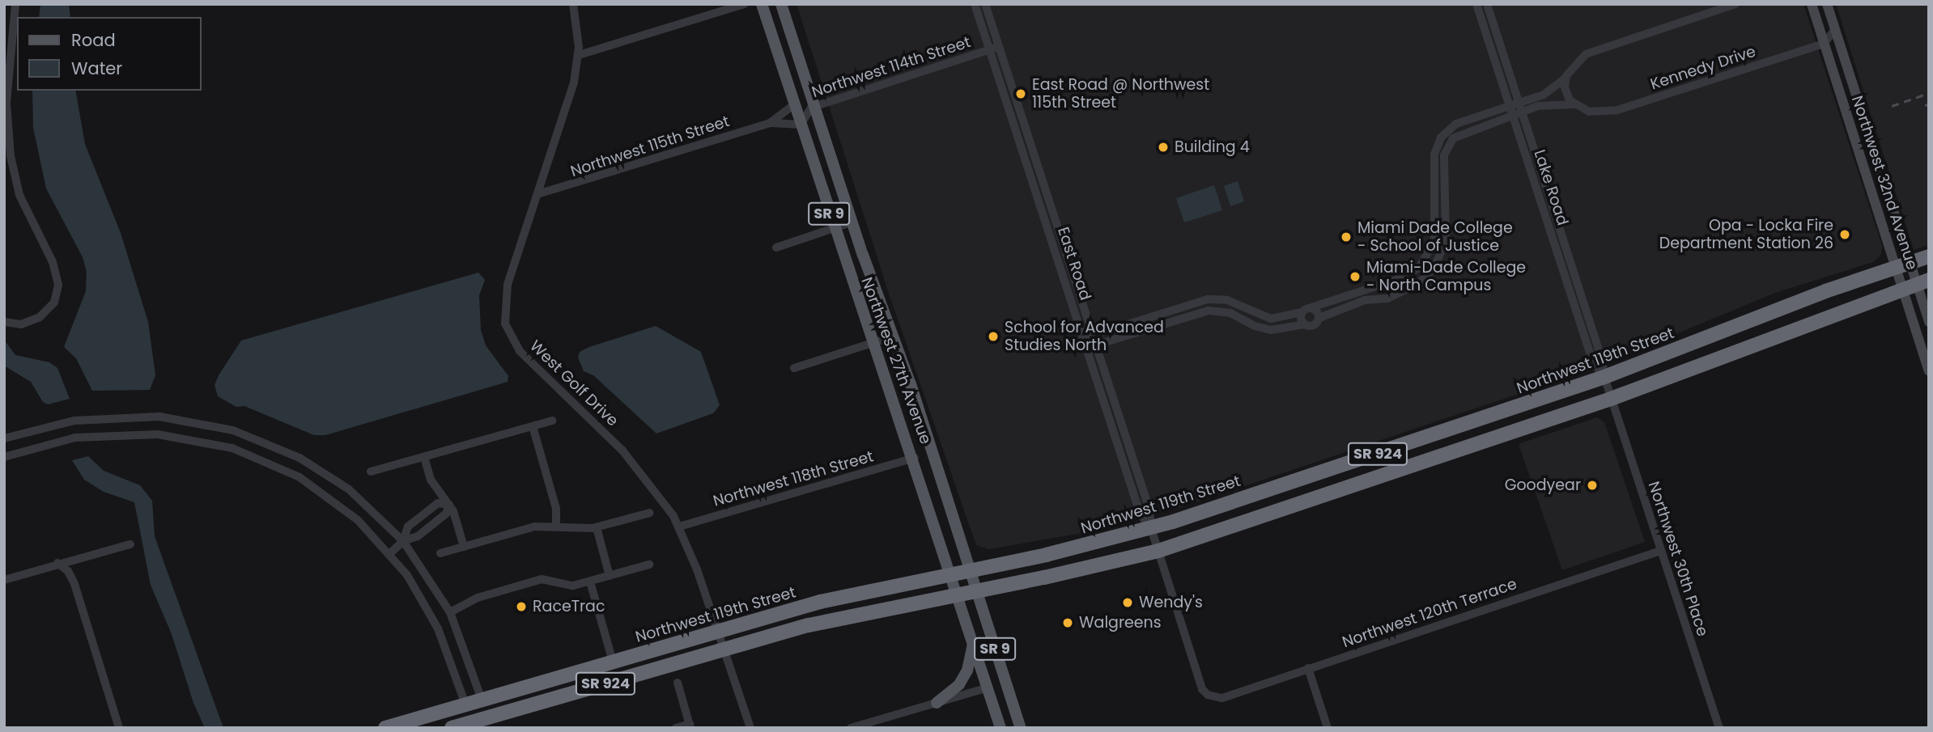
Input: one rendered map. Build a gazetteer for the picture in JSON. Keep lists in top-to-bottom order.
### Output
{
  "streets": {
    "highway": ["Northwest 119th Street", "SR 924"],
    "main road": ["Northwest 32nd Avenue", "SR 9", "Northwest 27th Avenue"],
    "street": [
      "Northwest 114th Street",
      "Kennedy Drive",
      "Northwest 115th Street",
      "Lake Road",
      "East Road",
      "West Golf Drive",
      "Northwest 118th Street",
      "Northwest 30th Place",
      "Northwest 120th Terrace"
    ]
  },
  "crossings": [
    ["Northwest 114th Street", "Northwest 115th Street"],
    ["Northwest 114th Street", "East Road"],
    ["Northwest 114th Street", "Northwest 27th Avenue"],
    ["Kennedy Drive", "Northwest 32nd Avenue"],
    ["Kennedy Drive", "Lake Road"],
    ["Kennedy Drive", "East Road"],
    ["Northwest 115th Street", "Northwest 27th Avenue"],
    ["Northwest 115th Street", "West Golf Drive"],
    ["Northwest 32nd Avenue", "Northwest 119th Street"],
    ["Northwest 32nd Avenue", "SR 924"],
    ["Lake Road", "Northwest 119th Street"],
    ["Lake Road", "SR 924"],
    ["Lake Road", "Northwest 30th Place"],
    ["East Road", "Northwest 119th Street"],
    ["East Road", "SR 924"],
    ["East Road", "Northwest 120th Terrace"],
    ["Northwest 27th Avenue", "Northwest 119th Street"],
    ["Northwest 27th Avenue", "SR 924"],
    ["Northwest 27th Avenue", "Northwest 118th Street"],
    ["Northwest 119th Street", "West Golf Drive"],
    ["West Golf Drive", "SR 924"],
    ["West Golf Drive", "Northwest 118th Street"],
    ["SR 924", "Northwest 30th Place"],
    ["Northwest 30th Place", "Northwest 120th Terrace"]
  ],
  "places": [
    "East Road @ Northwest 115th Street",
    "Building 4",
    "Opa - Locka Fire Department Station 26",
    "Miami Dade College - School of Justice",
    "Miami-Dade College - North Campus",
    "School for Advanced Studies North",
    "Goodyear",
    "Wendy's",
    "RaceTrac",
    "Walgreens"
  ],
  "legend": ["Road", "Water"]
}
